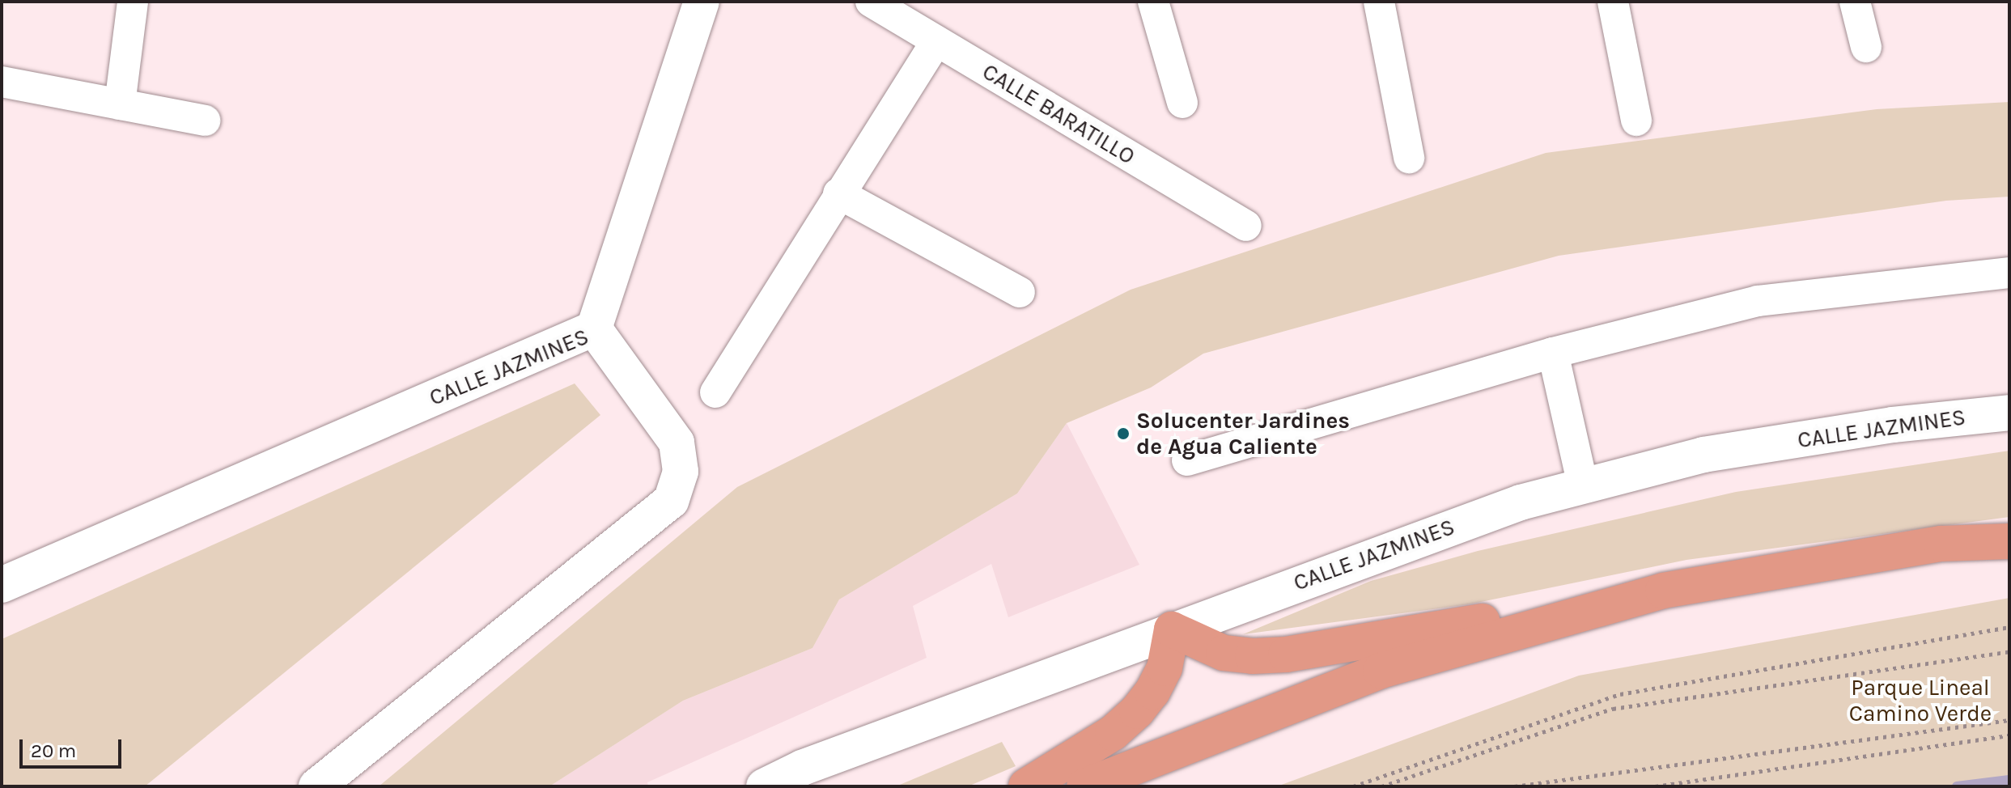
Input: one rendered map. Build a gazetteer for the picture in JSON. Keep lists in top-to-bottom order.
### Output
{
  "streets": {
    "street": ["CALLE BARATILLO", "CALLE JAZMINES"]
  },
  "parks": ["Parque Lineal Camino Verde"],
  "places": ["Solucenter Jardines de Agua Caliente"],
  "scale_bar": "20 m"
}
